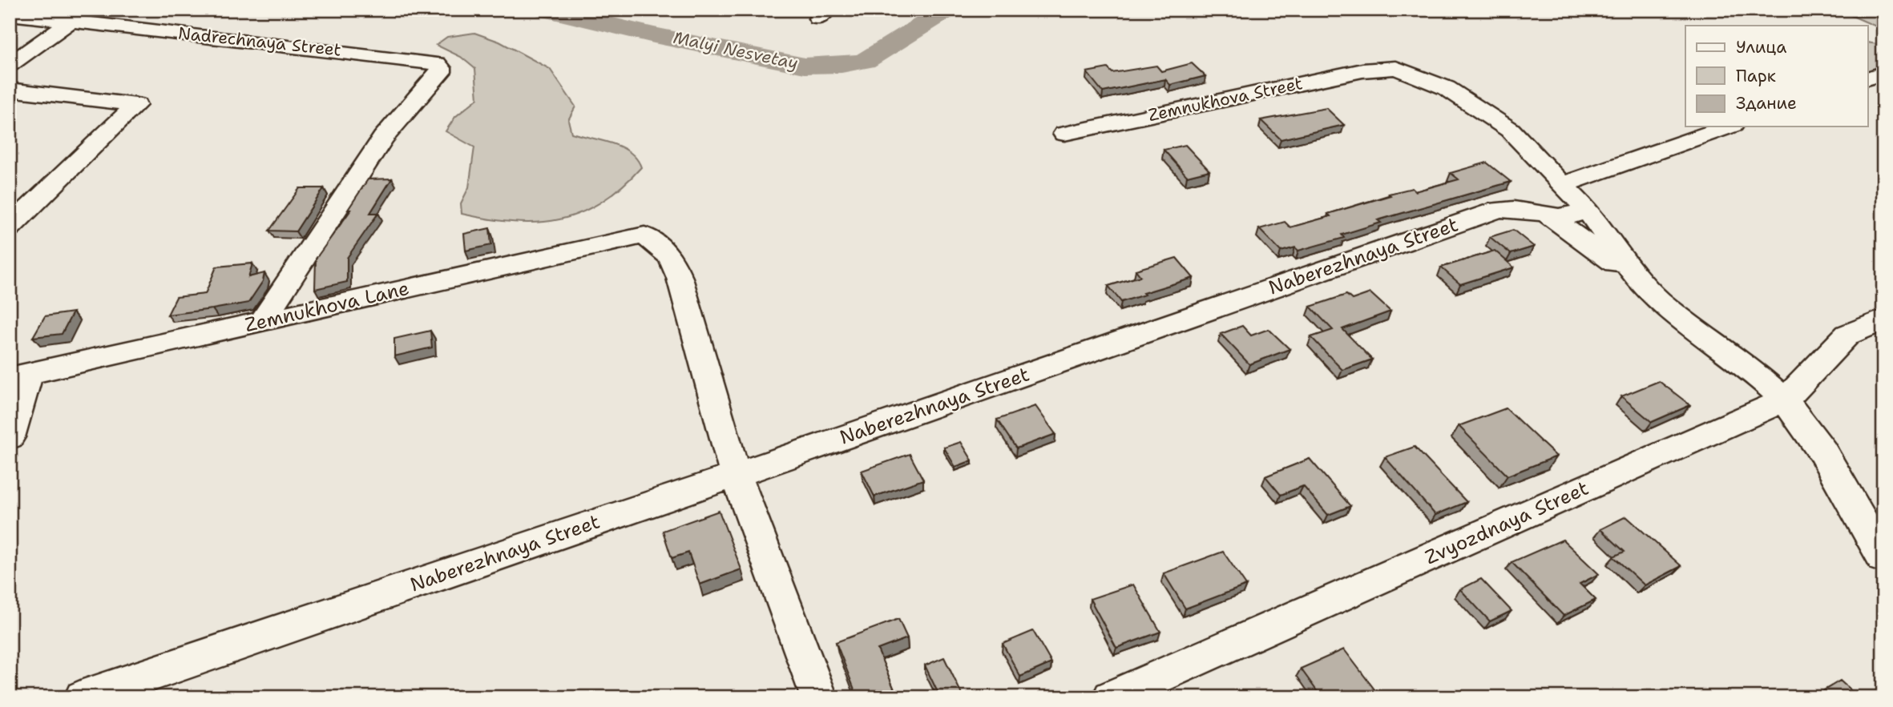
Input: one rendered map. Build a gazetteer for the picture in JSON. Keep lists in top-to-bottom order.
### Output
{
  "streets": {
    "street": [
      "Nadrechnaya Street",
      "Zemnukhova Street",
      "Naberezhnaya Street",
      "Zemnukhova Lane",
      "Zvyozdnaya Street"
    ]
  },
  "crossings": [
    ["Nadrechnaya Street", "Zemnukhova Lane"],
    ["Naberezhnaya Street", "Zemnukhova Lane"]
  ],
  "water": ["Malyi Nesvetay"],
  "legend": ["Улица", "Парк", "Здание"]
}
